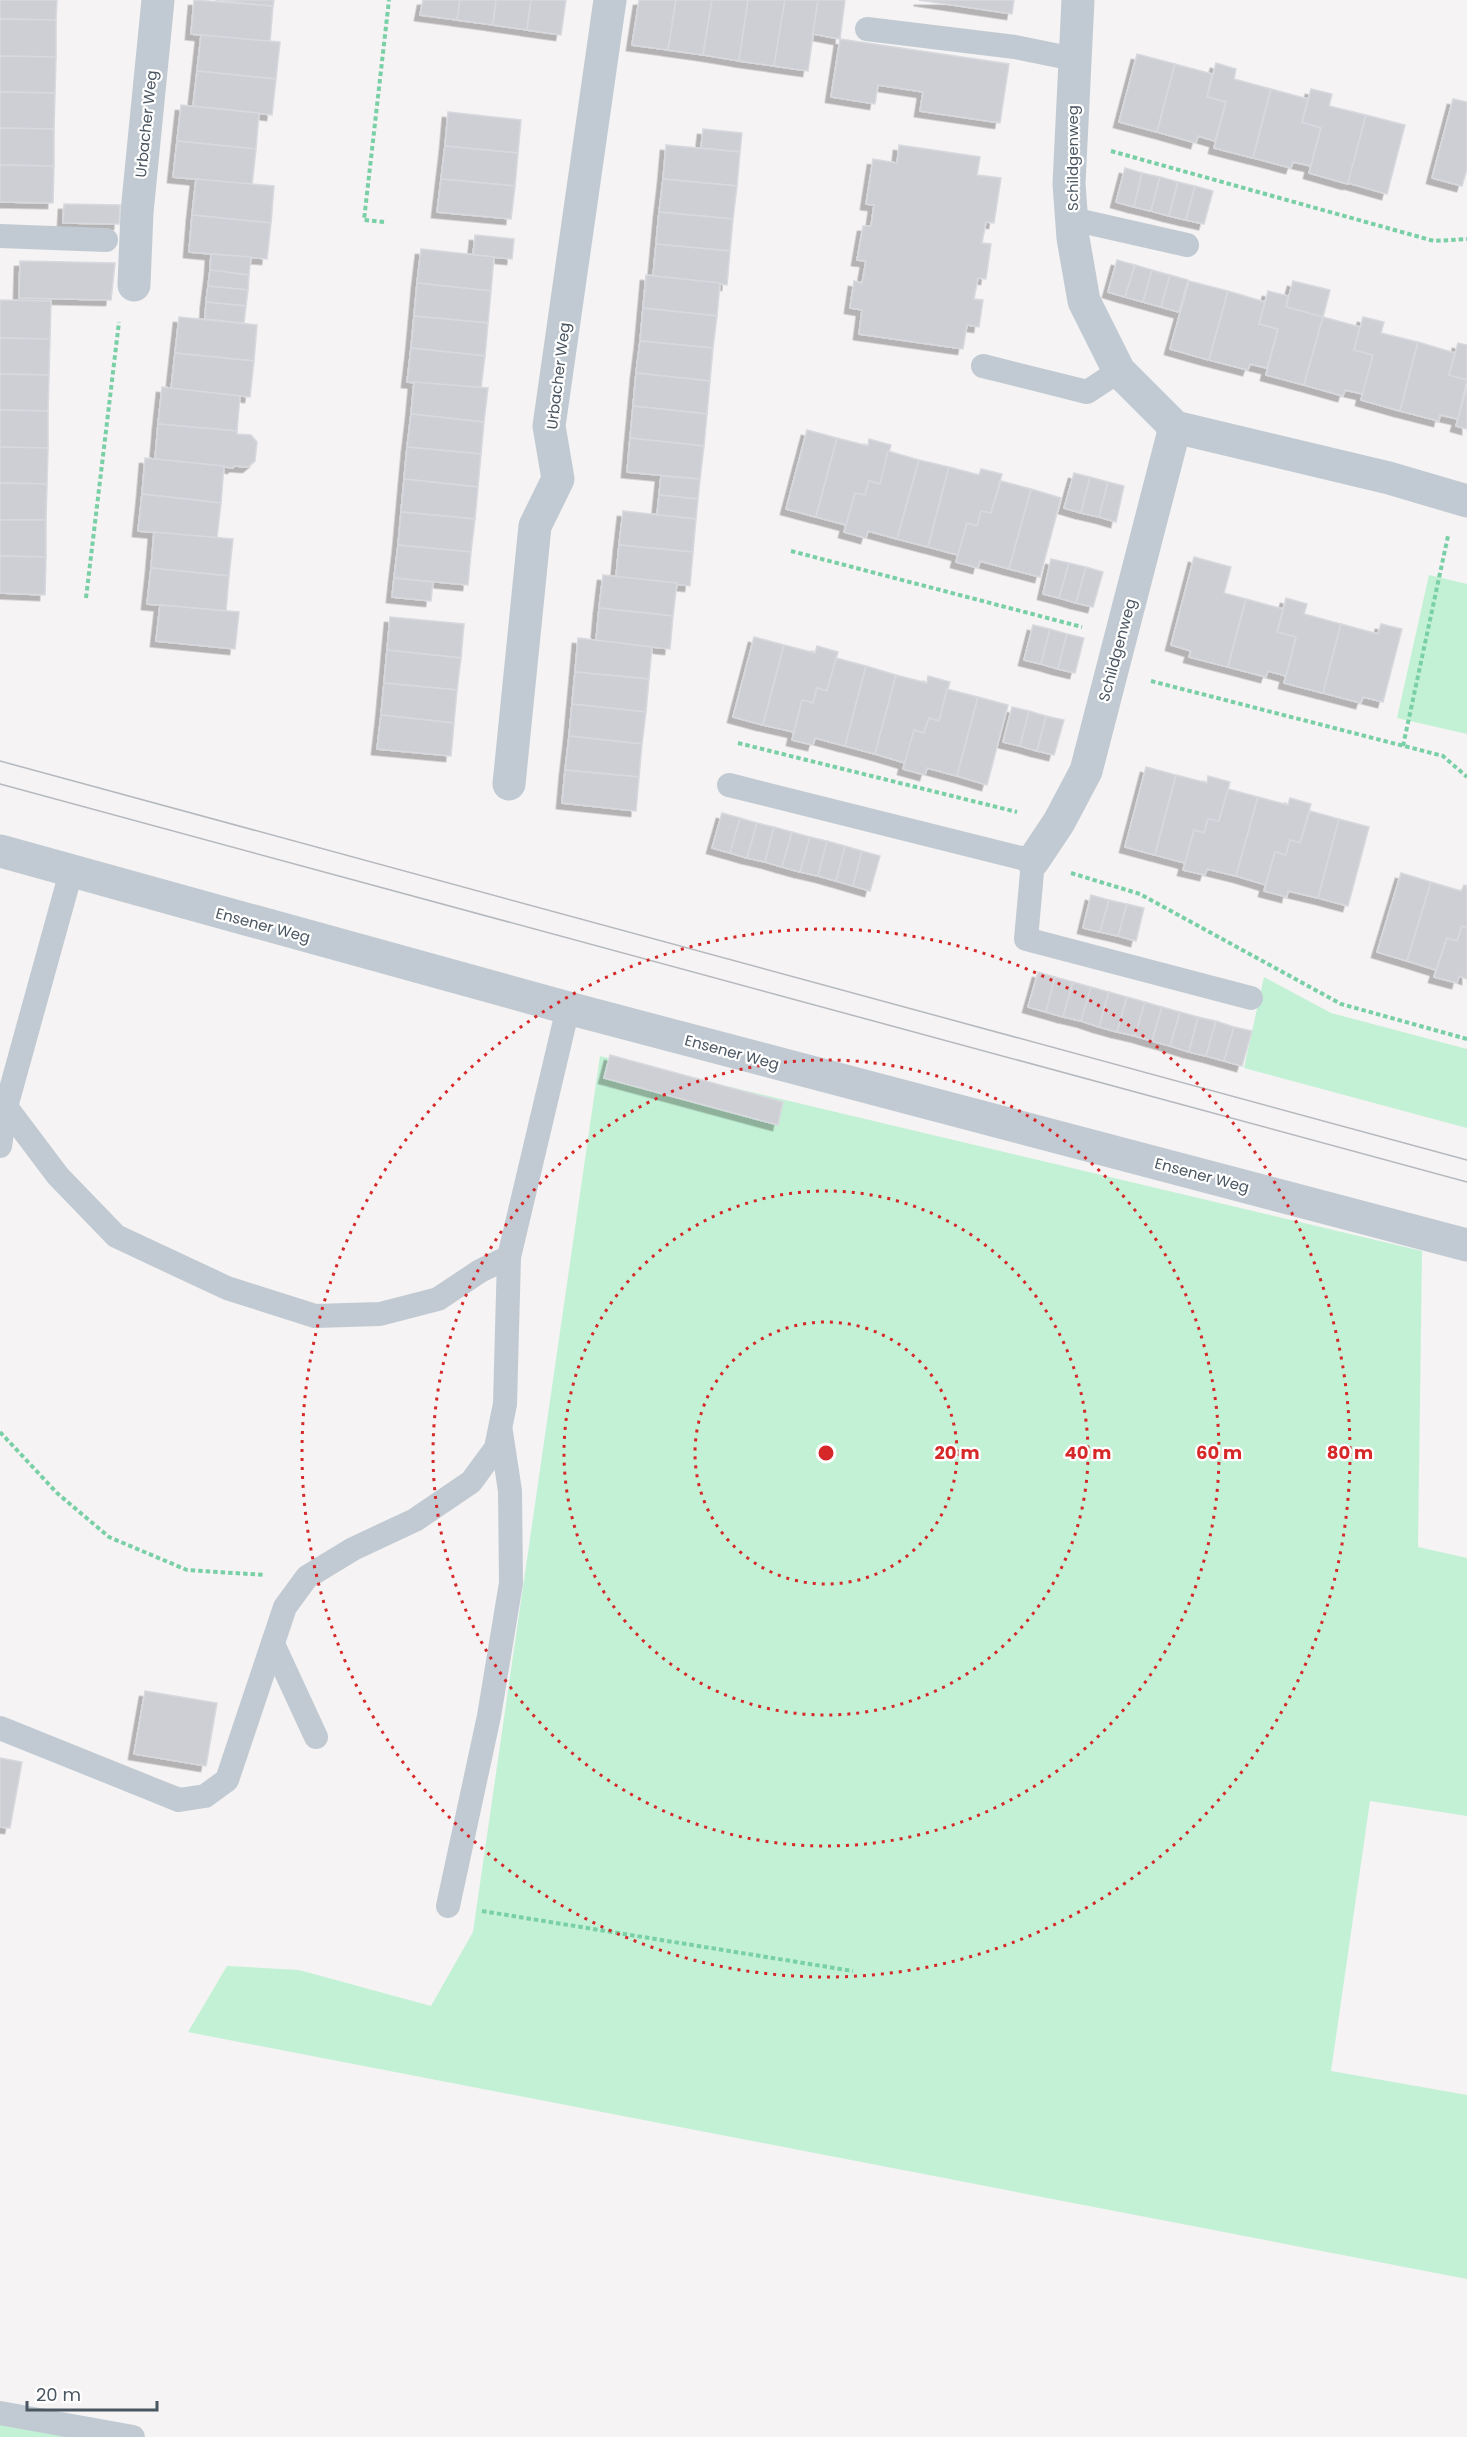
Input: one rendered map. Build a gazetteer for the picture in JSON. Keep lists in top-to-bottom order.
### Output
{
  "streets": {
    "street": ["Urbacher Weg", "Schildgenweg", "Ensener Weg"]
  },
  "scale_bar": "20 m",
  "rings": [
    "20 m",
    "40 m",
    "60 m",
    "80 m"
  ]
}
